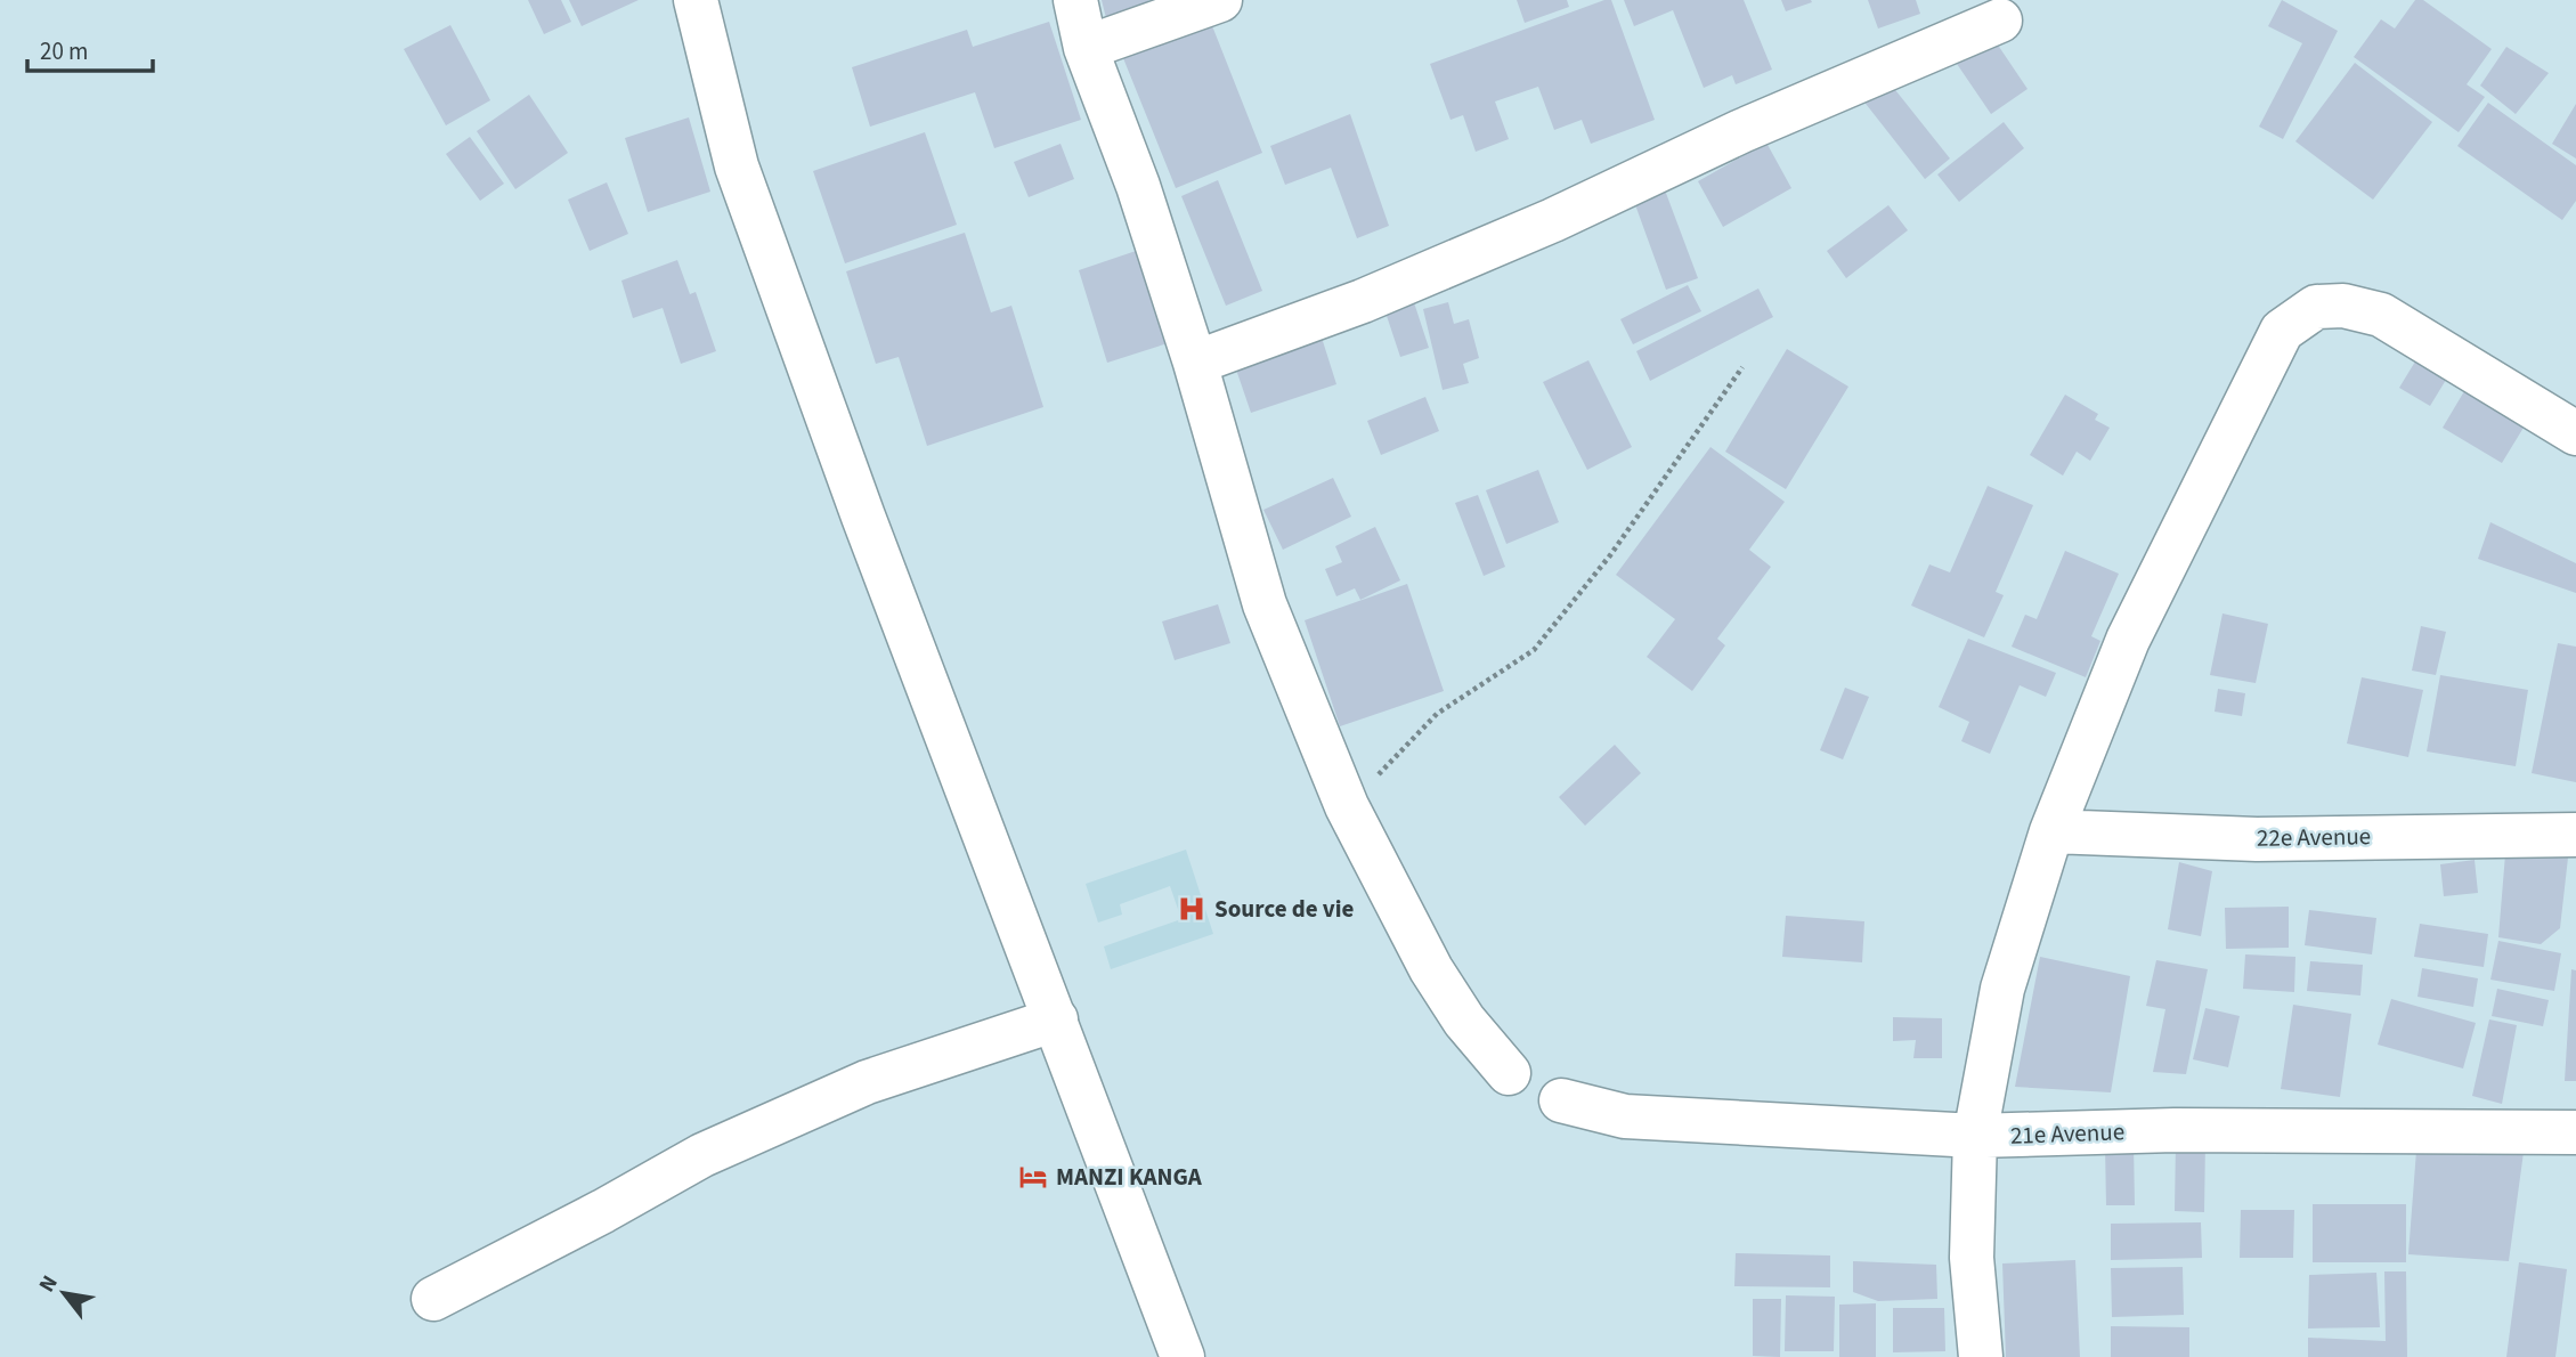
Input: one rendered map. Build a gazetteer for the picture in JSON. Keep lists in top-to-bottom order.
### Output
{
  "streets": {
    "street": ["22e Avenue", "21e Avenue"]
  },
  "places": {
    "hospital": ["Source de vie"],
    "hotel": ["MANZI KANGA"]
  },
  "scale_bar": "20 m",
  "north": "top left"
}
